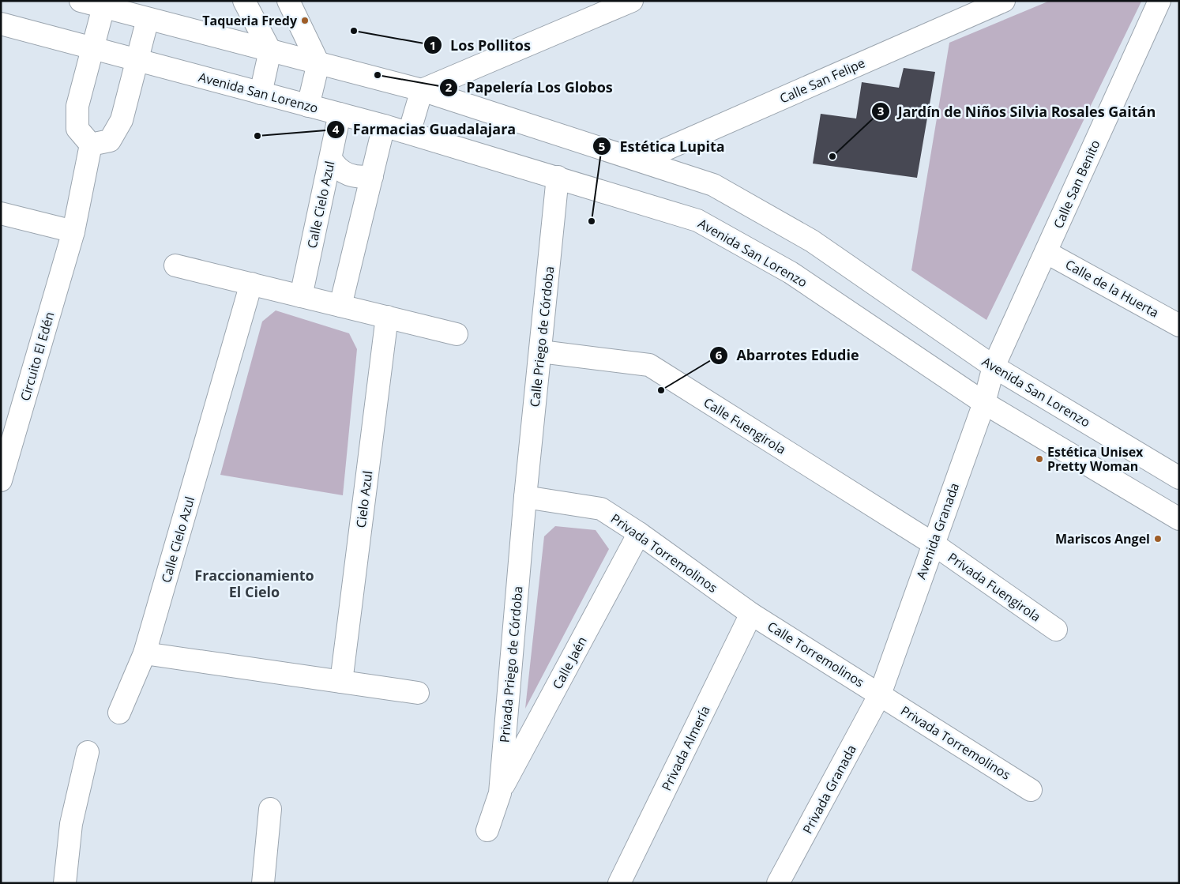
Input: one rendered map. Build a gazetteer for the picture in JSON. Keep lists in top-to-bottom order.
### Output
{
  "streets": {
    "street": [
      "Calle San Felipe",
      "Avenida San Lorenzo",
      "Calle San Benito",
      "Calle Cielo Azul",
      "Calle de la Huerta",
      "Calle Priego de Córdoba",
      "Circuito El Edén",
      "Calle Fuengirola",
      "Cielo Azul",
      "Avenida Granada",
      "Privada Torremolinos",
      "Privada Fuengirola",
      "Calle Torremolinos",
      "Calle Jaén",
      "Privada Priego de Córdoba",
      "Privada Almería",
      "Privada Granada"
    ]
  },
  "crossings": [
    ["Calle San Felipe", "Avenida San Lorenzo"],
    ["Avenida San Lorenzo", "Calle San Benito"],
    ["Avenida San Lorenzo", "Calle Cielo Azul"],
    ["Avenida San Lorenzo", "Calle Priego de Córdoba"],
    ["Avenida San Lorenzo", "Avenida Granada"],
    ["Calle San Benito", "Calle de la Huerta"],
    ["Calle San Benito", "Avenida Granada"],
    ["Calle Priego de Córdoba", "Calle Fuengirola"],
    ["Calle Priego de Córdoba", "Privada Torremolinos"],
    ["Calle Priego de Córdoba", "Privada Priego de Córdoba"],
    ["Calle Fuengirola", "Avenida Granada"],
    ["Calle Fuengirola", "Privada Fuengirola"],
    ["Avenida Granada", "Privada Torremolinos"],
    ["Avenida Granada", "Privada Fuengirola"],
    ["Avenida Granada", "Calle Torremolinos"],
    ["Avenida Granada", "Privada Granada"],
    ["Privada Torremolinos", "Calle Torremolinos"],
    ["Privada Torremolinos", "Calle Jaén"],
    ["Privada Torremolinos", "Privada Priego de Córdoba"],
    ["Privada Torremolinos", "Privada Almería"],
    ["Privada Torremolinos", "Privada Granada"],
    ["Calle Torremolinos", "Privada Almería"],
    ["Calle Torremolinos", "Privada Granada"],
    ["Calle Jaén", "Privada Priego de Córdoba"]
  ],
  "districts": ["Fraccionamiento El Cielo"],
  "places": [
    "Taqueria Fredy",
    "Los Pollitos",
    "Papelería Los Globos",
    "Farmacias Guadalajara",
    "Jardín de Niños Silvia Rosales Gaitán",
    "Estética Lupita",
    "Abarrotes Edudie",
    "Estética Unisex Pretty Woman",
    "Mariscos Angel"
  ]
}
